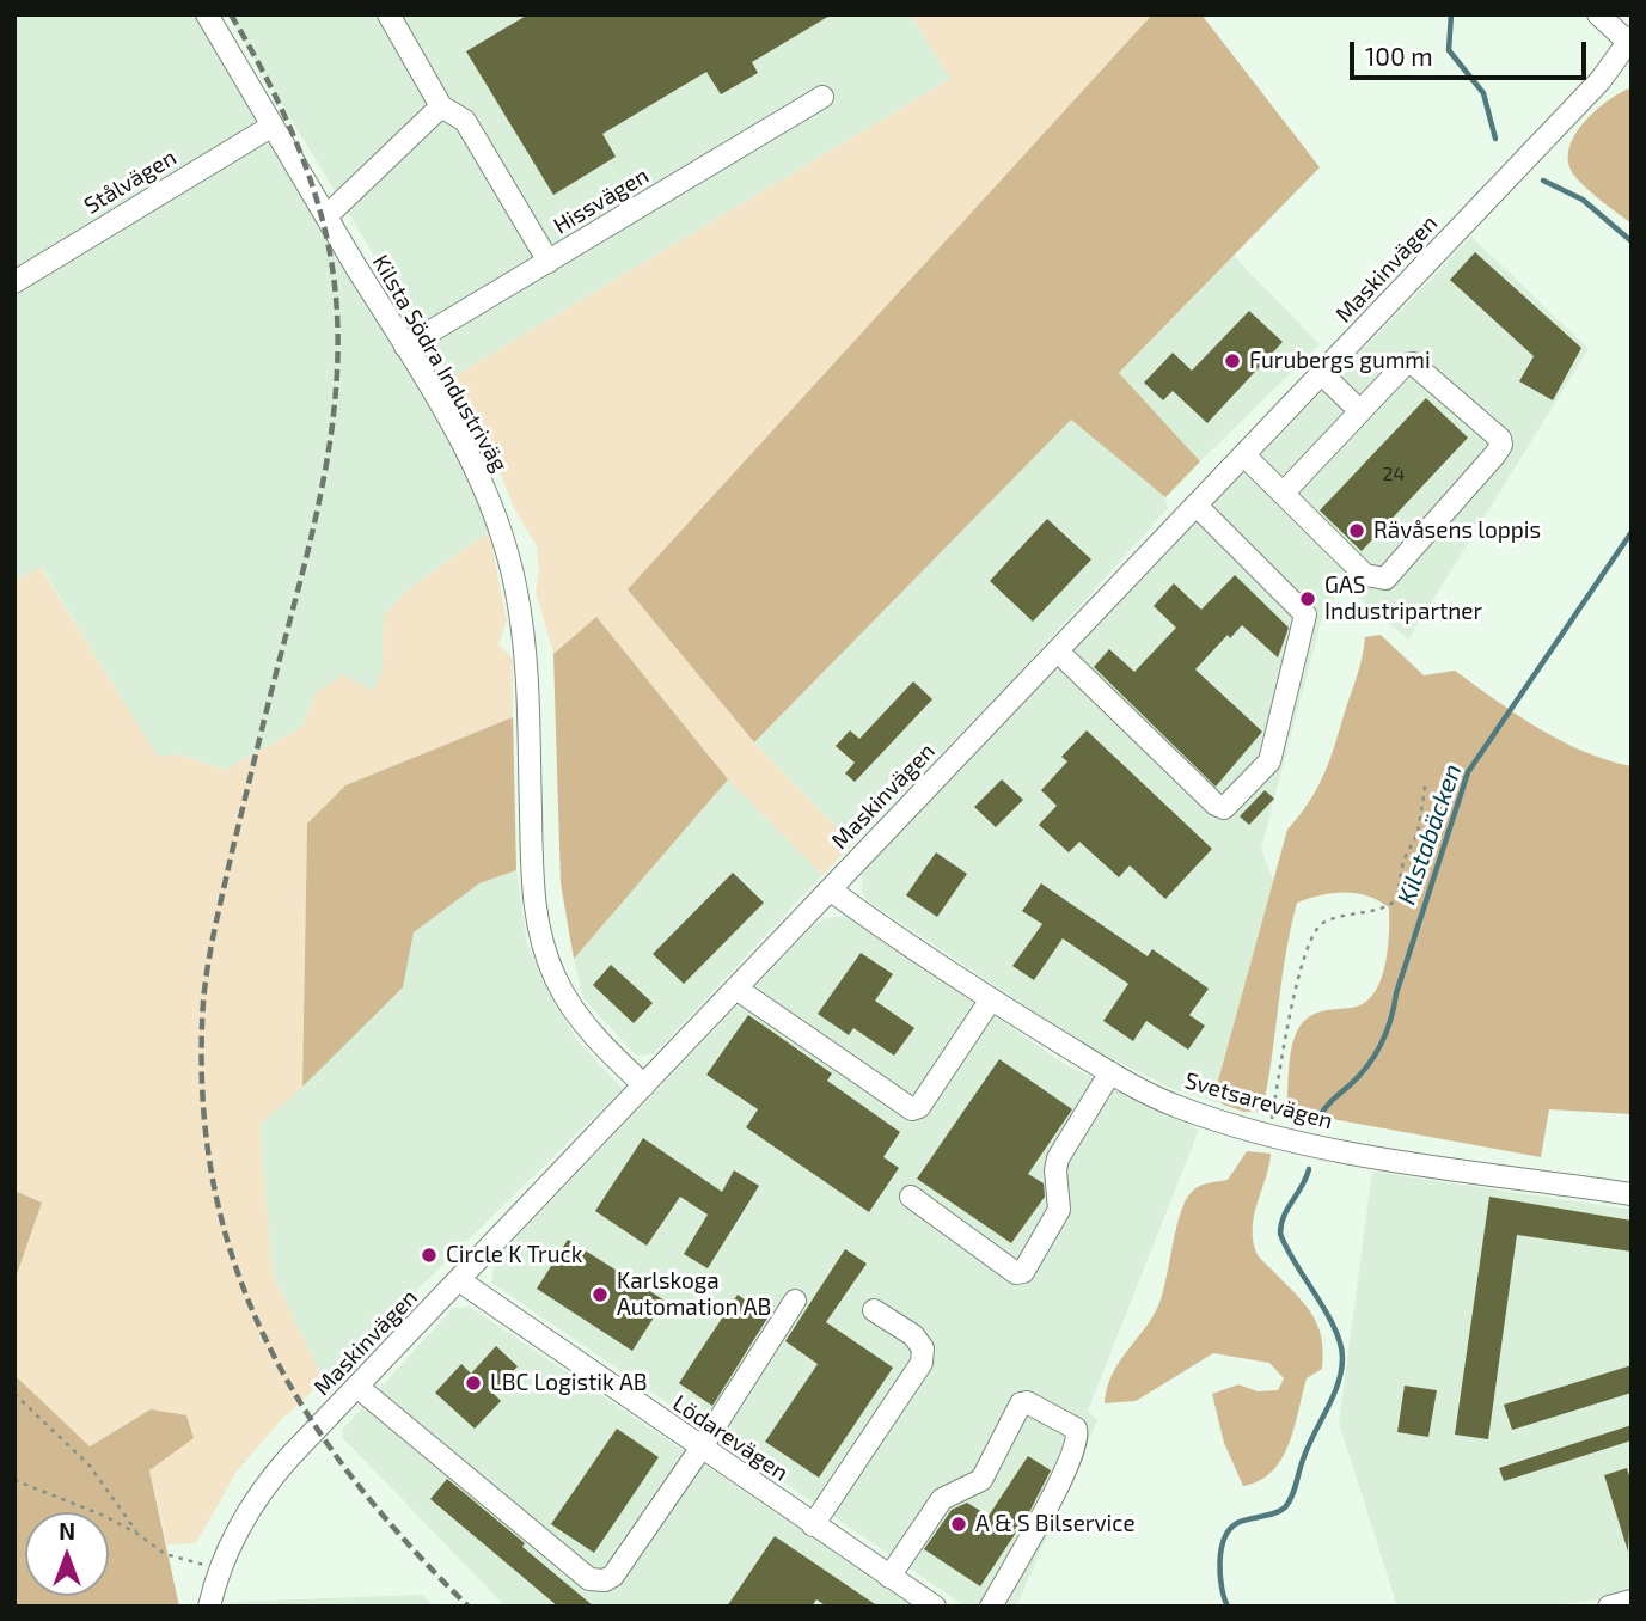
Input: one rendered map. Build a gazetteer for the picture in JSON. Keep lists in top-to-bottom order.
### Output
{
  "streets": {
    "street": [
      "Stålvägen",
      "Hissvägen",
      "Maskinvägen",
      "Kilsta Södra Industriväg",
      "Svetsarevägen",
      "Lödarevägen"
    ]
  },
  "crossings": [
    ["Stålvägen", "Kilsta Södra Industriväg"],
    ["Hissvägen", "Kilsta Södra Industriväg"],
    ["Maskinvägen", "Kilsta Södra Industriväg"],
    ["Maskinvägen", "Svetsarevägen"],
    ["Maskinvägen", "Lödarevägen"]
  ],
  "water": ["Kilstabäcken"],
  "places": [
    "Furubergs gummi",
    "Rävåsens loppis",
    "GAS Industripartner",
    "Circle K Truck",
    "Karlskoga Automation AB",
    "LBC Logistik AB",
    "A & S Bilservice"
  ],
  "house_numbers": ["24"],
  "scale_bar": "100 m",
  "north": "top"
}
